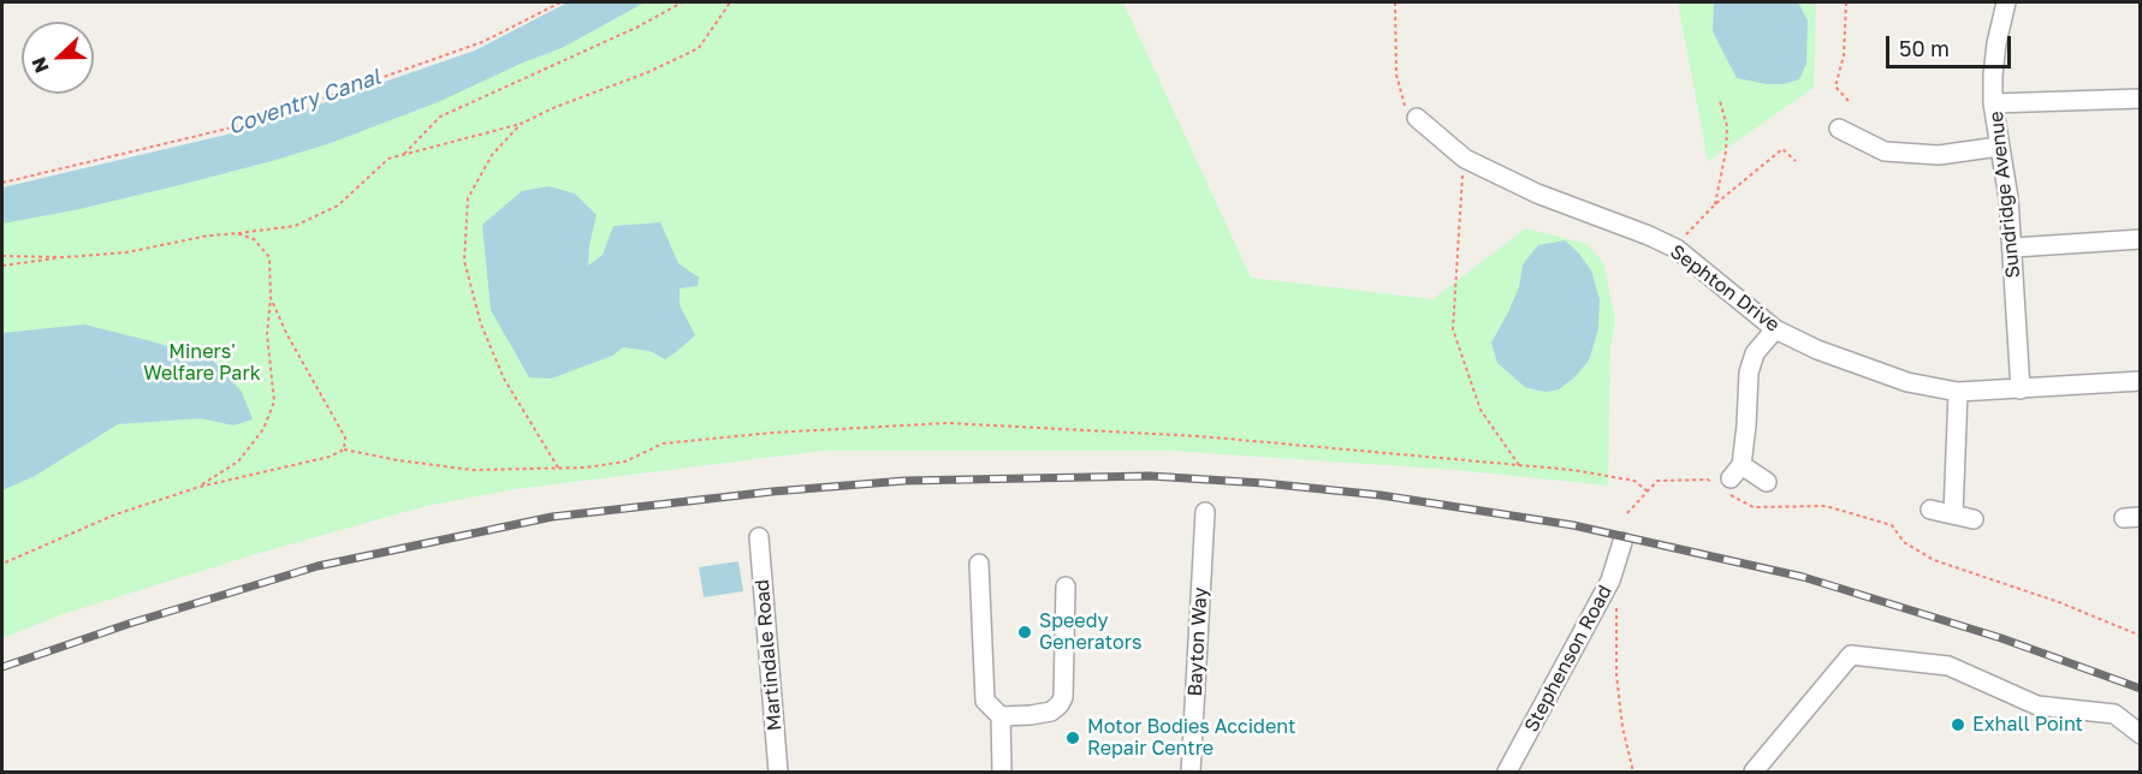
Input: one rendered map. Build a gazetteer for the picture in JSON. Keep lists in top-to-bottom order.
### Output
{
  "streets": {
    "street": [
      "Sundridge Avenue",
      "Sephton Drive",
      "Bayton Way",
      "Martindale Road",
      "Stephenson Road"
    ]
  },
  "crossings": [
    ["Sundridge Avenue", "Sephton Drive"]
  ],
  "water": ["Coventry Canal"],
  "parks": ["Miners' Welfare Park"],
  "places": ["Speedy Generators", "Exhall Point", "Motor Bodies Accident Repair Centre"],
  "scale_bar": "50 m",
  "north": "left"
}
